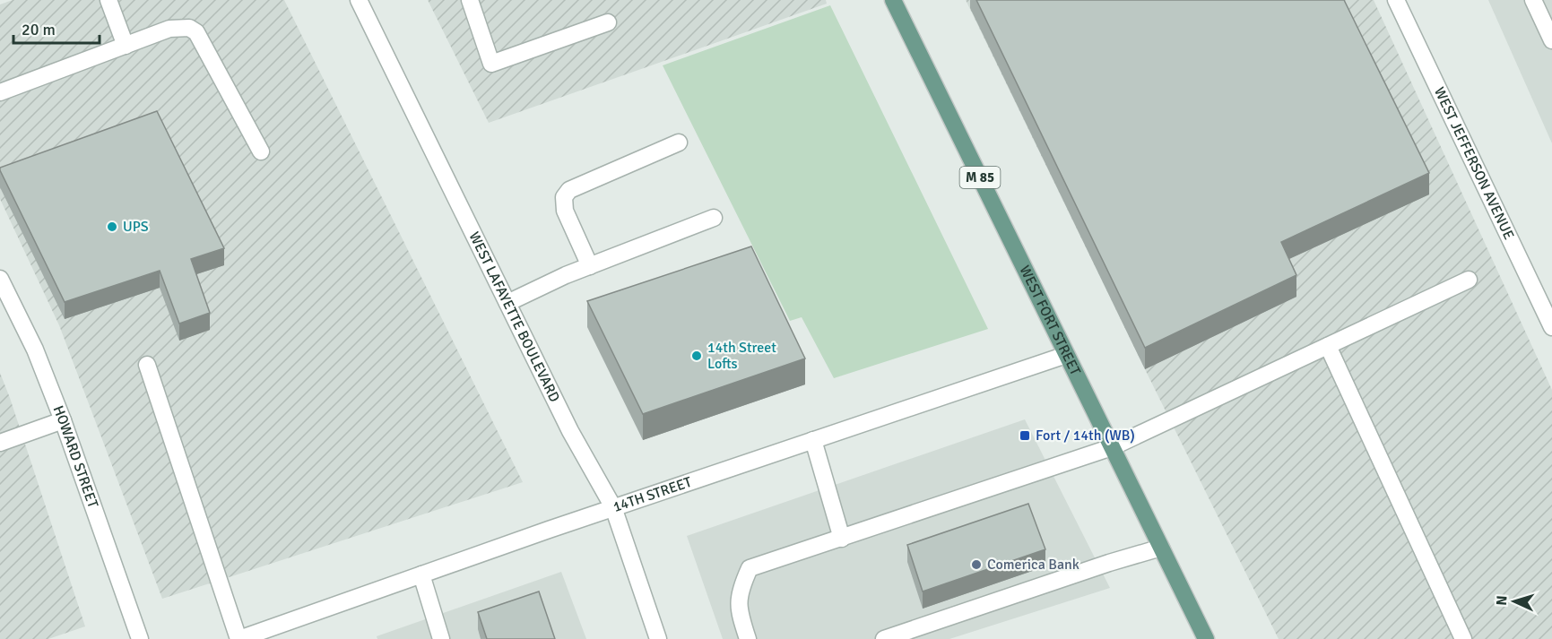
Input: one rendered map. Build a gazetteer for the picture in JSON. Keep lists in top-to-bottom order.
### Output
{
  "streets": {
    "main road": ["M 85", "WEST FORT STREET"],
    "street": [
      "WEST JEFFERSON AVENUE",
      "WEST LAFAYETTE BOULEVARD",
      "HOWARD STREET",
      "14TH STREET"
    ]
  },
  "crossings": [
    ["WEST LAFAYETTE BOULEVARD", "14TH STREET"],
    ["WEST FORT STREET", "14TH STREET"]
  ],
  "places": {
    "other": ["UPS", "14th Street Lofts", "Comerica Bank"],
    "transit": ["Fort / 14th (WB)"]
  },
  "scale_bar": "20 m",
  "north": "left"
}
